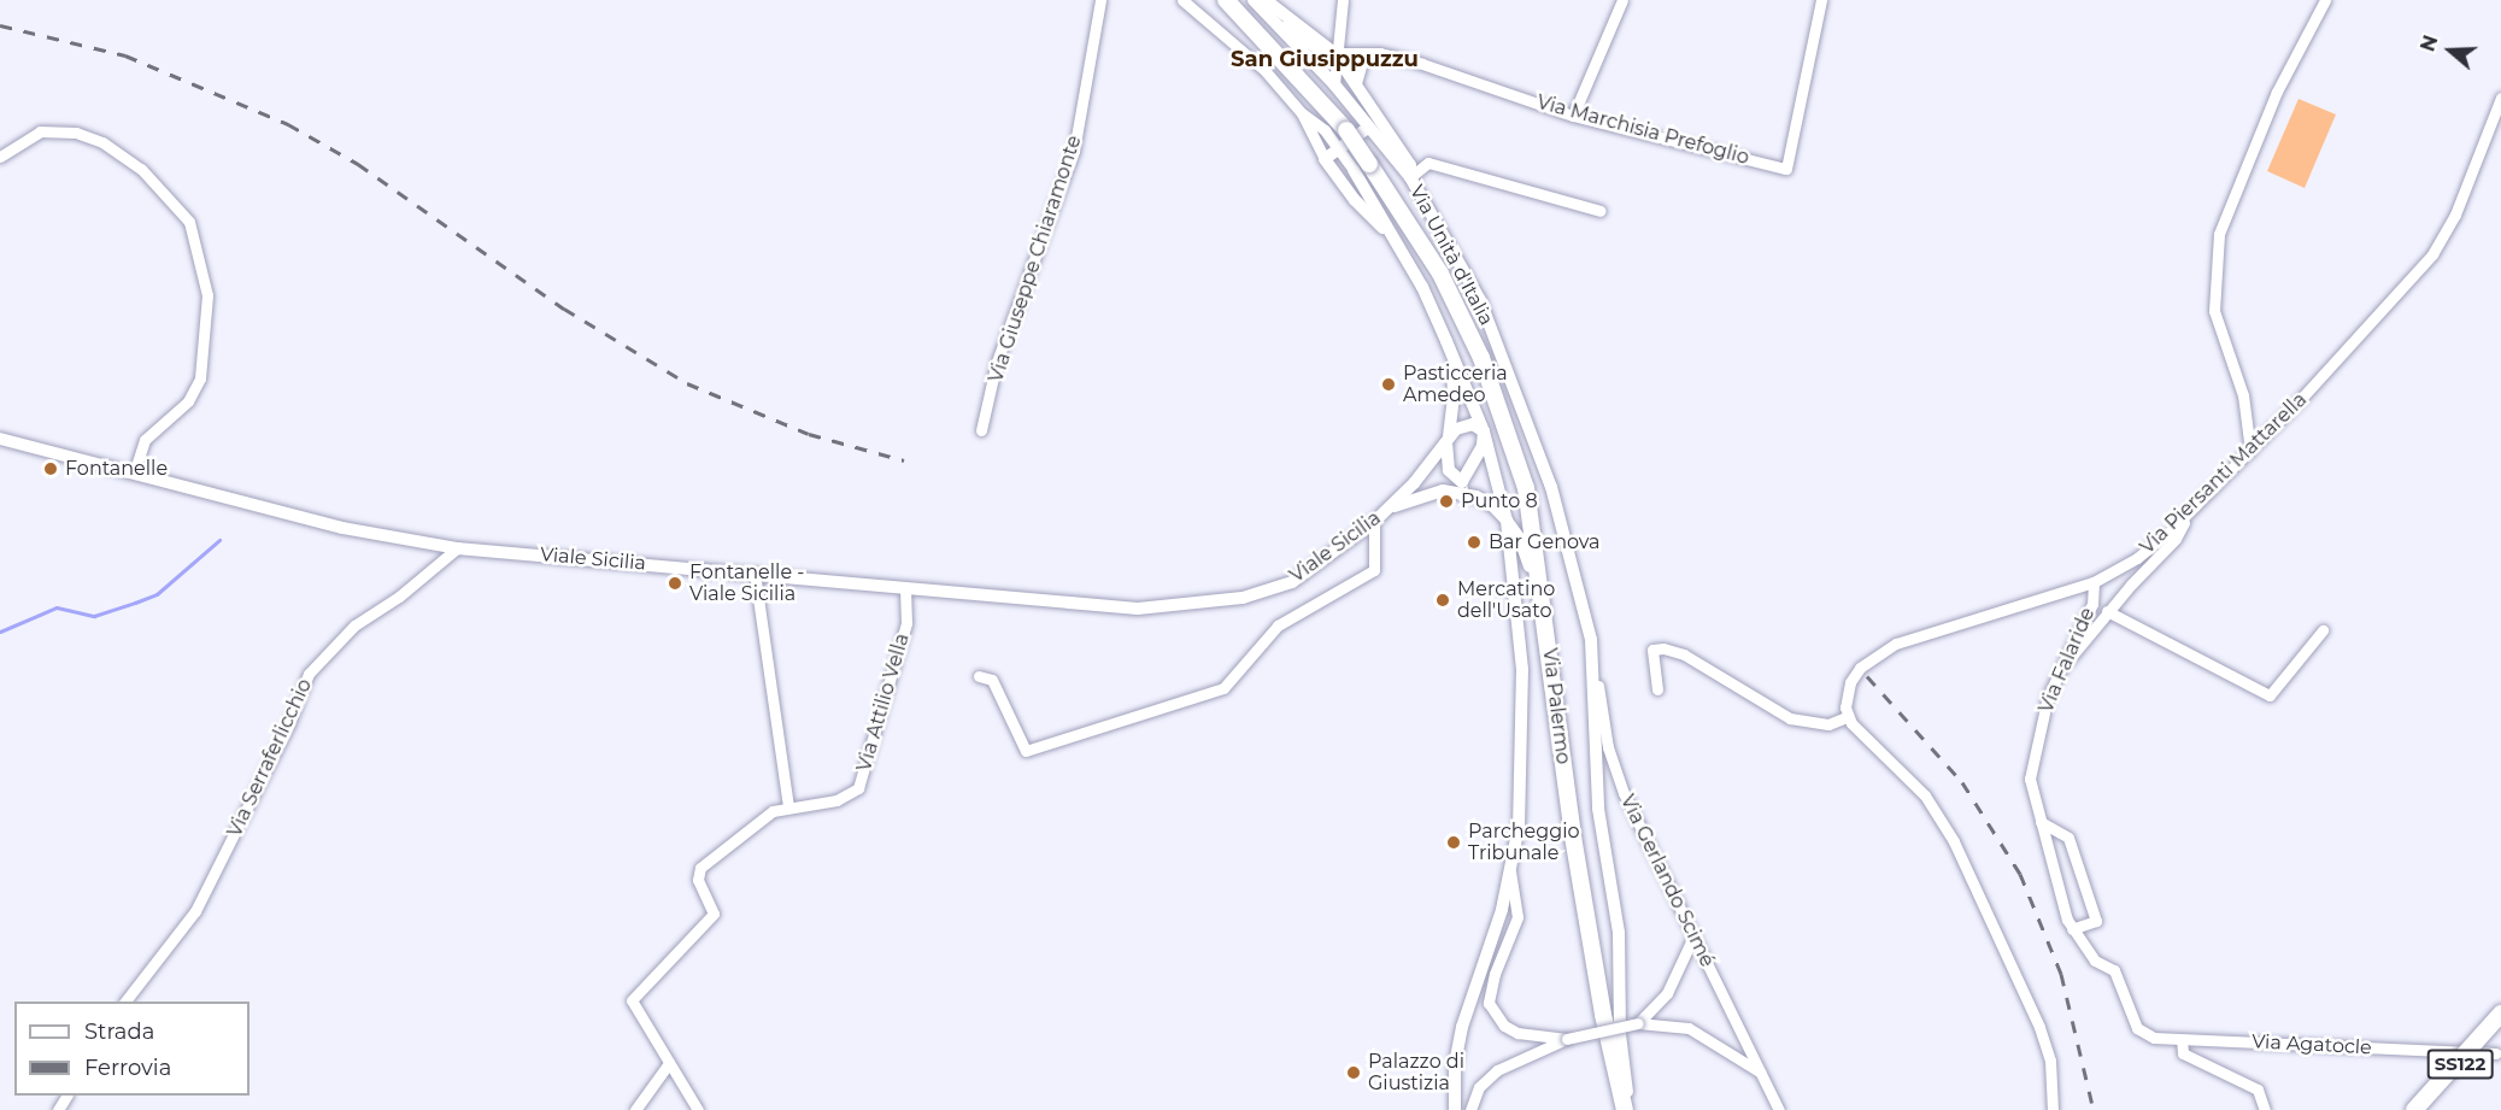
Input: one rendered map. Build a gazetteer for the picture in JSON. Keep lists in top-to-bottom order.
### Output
{
  "streets": {
    "main road": ["Via Palermo", "SS122"],
    "street": [
      "Via Marchisia Prefoglio",
      "Via Unità d'Italia",
      "Via Giuseppe Chiaramonte",
      "Via Piersanti Mattarella",
      "Viale Sicilia",
      "Via Falaride",
      "Via Attilio Vella",
      "Via Serraferlicchio",
      "Via Gerlando Scimé",
      "Via Agatocle"
    ]
  },
  "crossings": [
    ["Via Marchisia Prefoglio", "Via Unità d'Italia"],
    ["Via Unità d'Italia", "Via Palermo"],
    ["Via Unità d'Italia", "Via Gerlando Scimé"],
    ["Via Piersanti Mattarella", "Via Falaride"],
    ["Viale Sicilia", "Via Attilio Vella"],
    ["Viale Sicilia", "Via Serraferlicchio"],
    ["Via Falaride", "Via Agatocle"]
  ],
  "districts": ["San Giusippuzzu"],
  "places": [
    "Pasticceria Amedeo",
    "Fontanelle",
    "Punto 8",
    "Bar Genova",
    "Fontanelle - Viale Sicilia",
    "Mercatino dell'Usato",
    "Parcheggio Tribunale",
    "Palazzo di Giustizia"
  ],
  "legend": ["Strada", "Ferrovia"],
  "north": "left"
}
